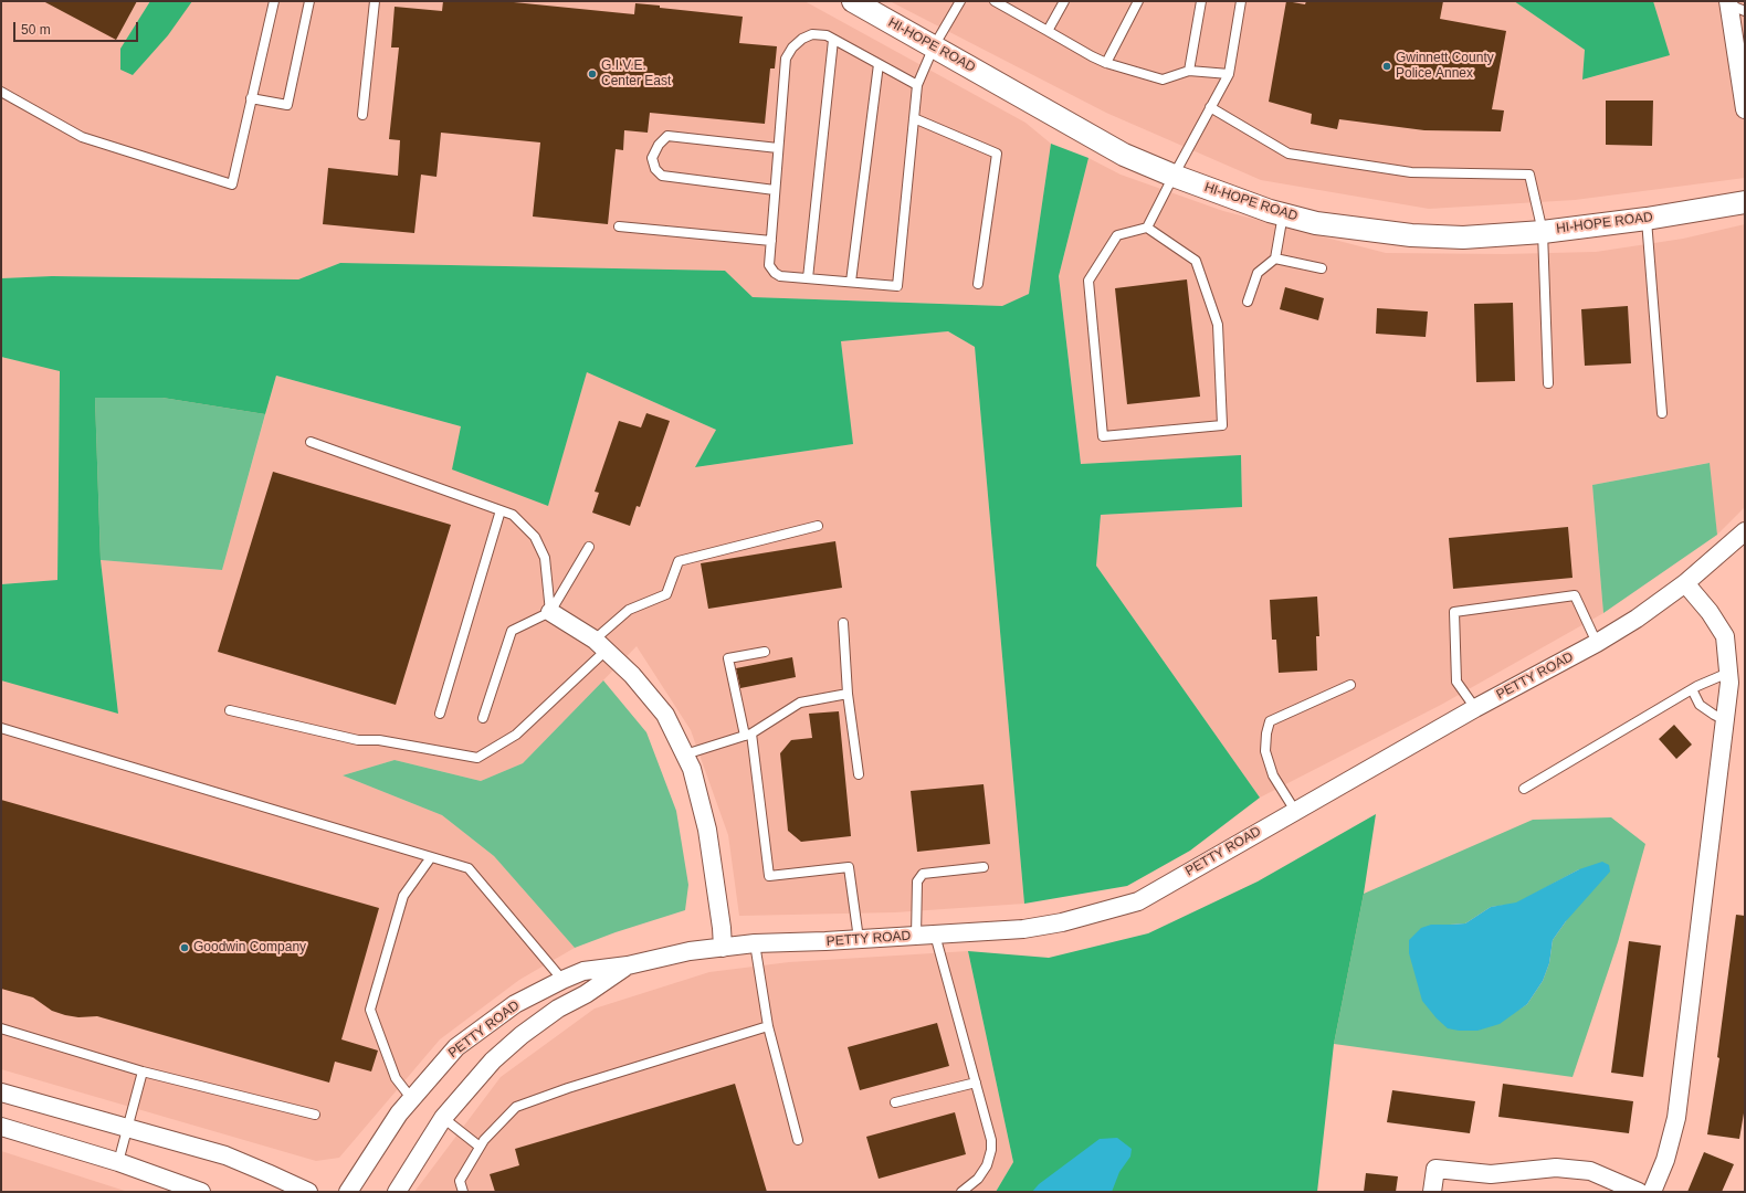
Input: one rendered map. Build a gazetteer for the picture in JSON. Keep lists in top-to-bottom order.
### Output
{
  "streets": {
    "street": ["HI-HOPE ROAD", "PETTY ROAD"]
  },
  "places": ["Gwinnett County Police Annex", "G.I.V.E. Center East", "Goodwin Company"],
  "scale_bar": "50 m"
}
